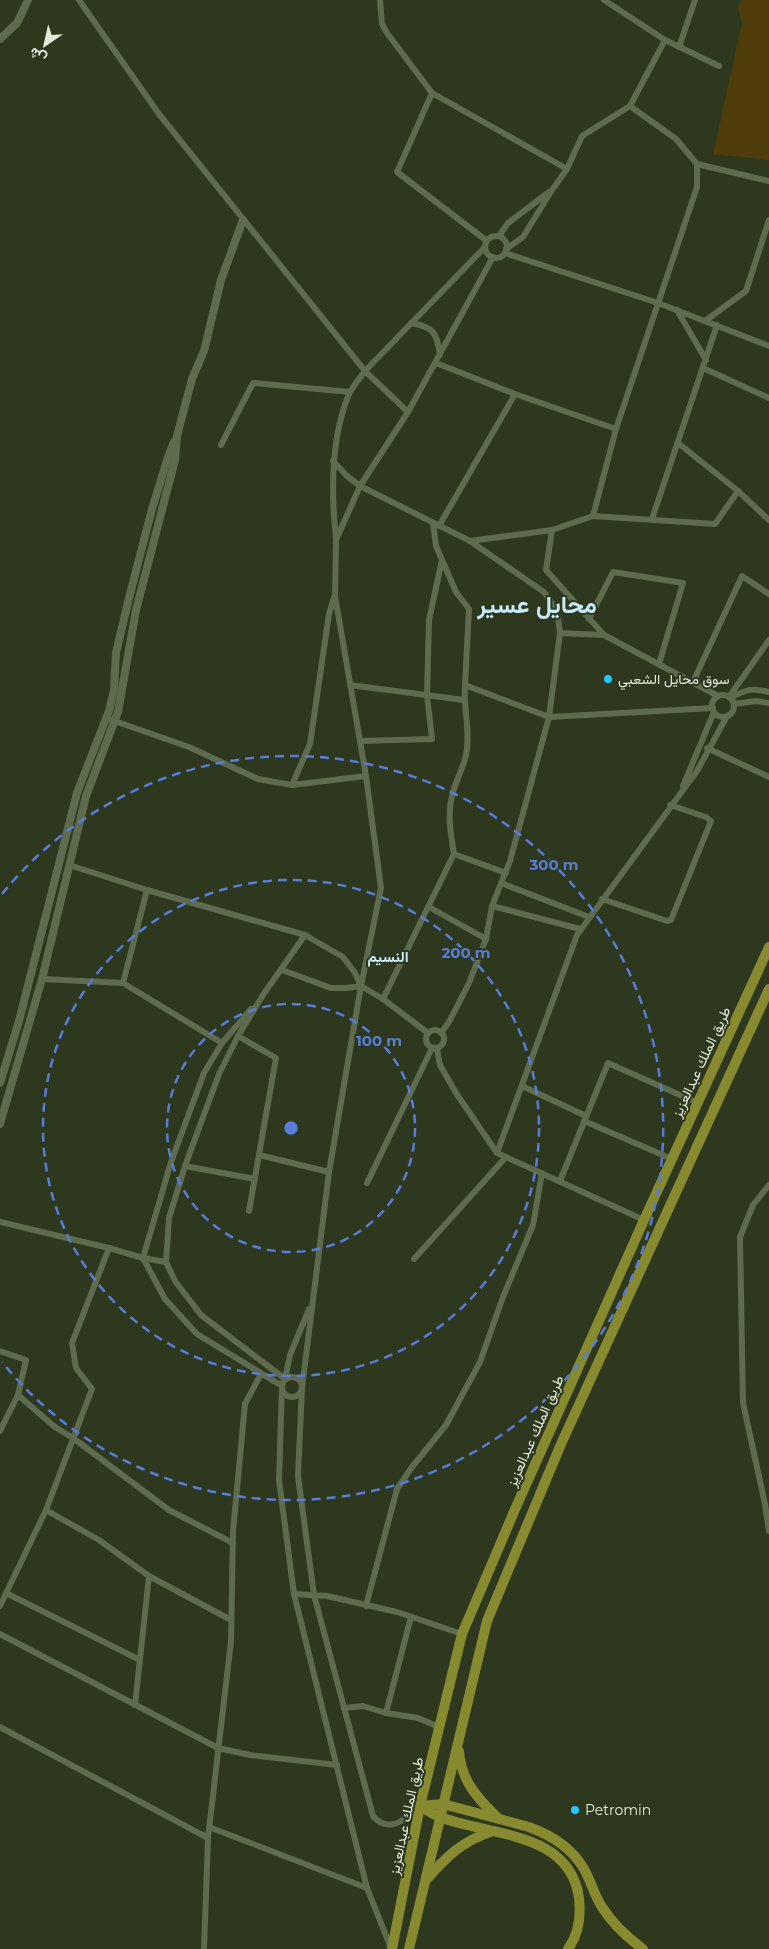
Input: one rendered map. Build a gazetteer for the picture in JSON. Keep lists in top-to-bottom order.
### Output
{
  "streets": {
    "main road": ["طريق الملك عبدالعزيز"]
  },
  "districts": ["محايل عسير", "النسيم"],
  "places": ["سوق محايل الشعبي", "Petromin"],
  "north": "bottom left",
  "rings": ["300 m", "200 m", "100 m"]
}
